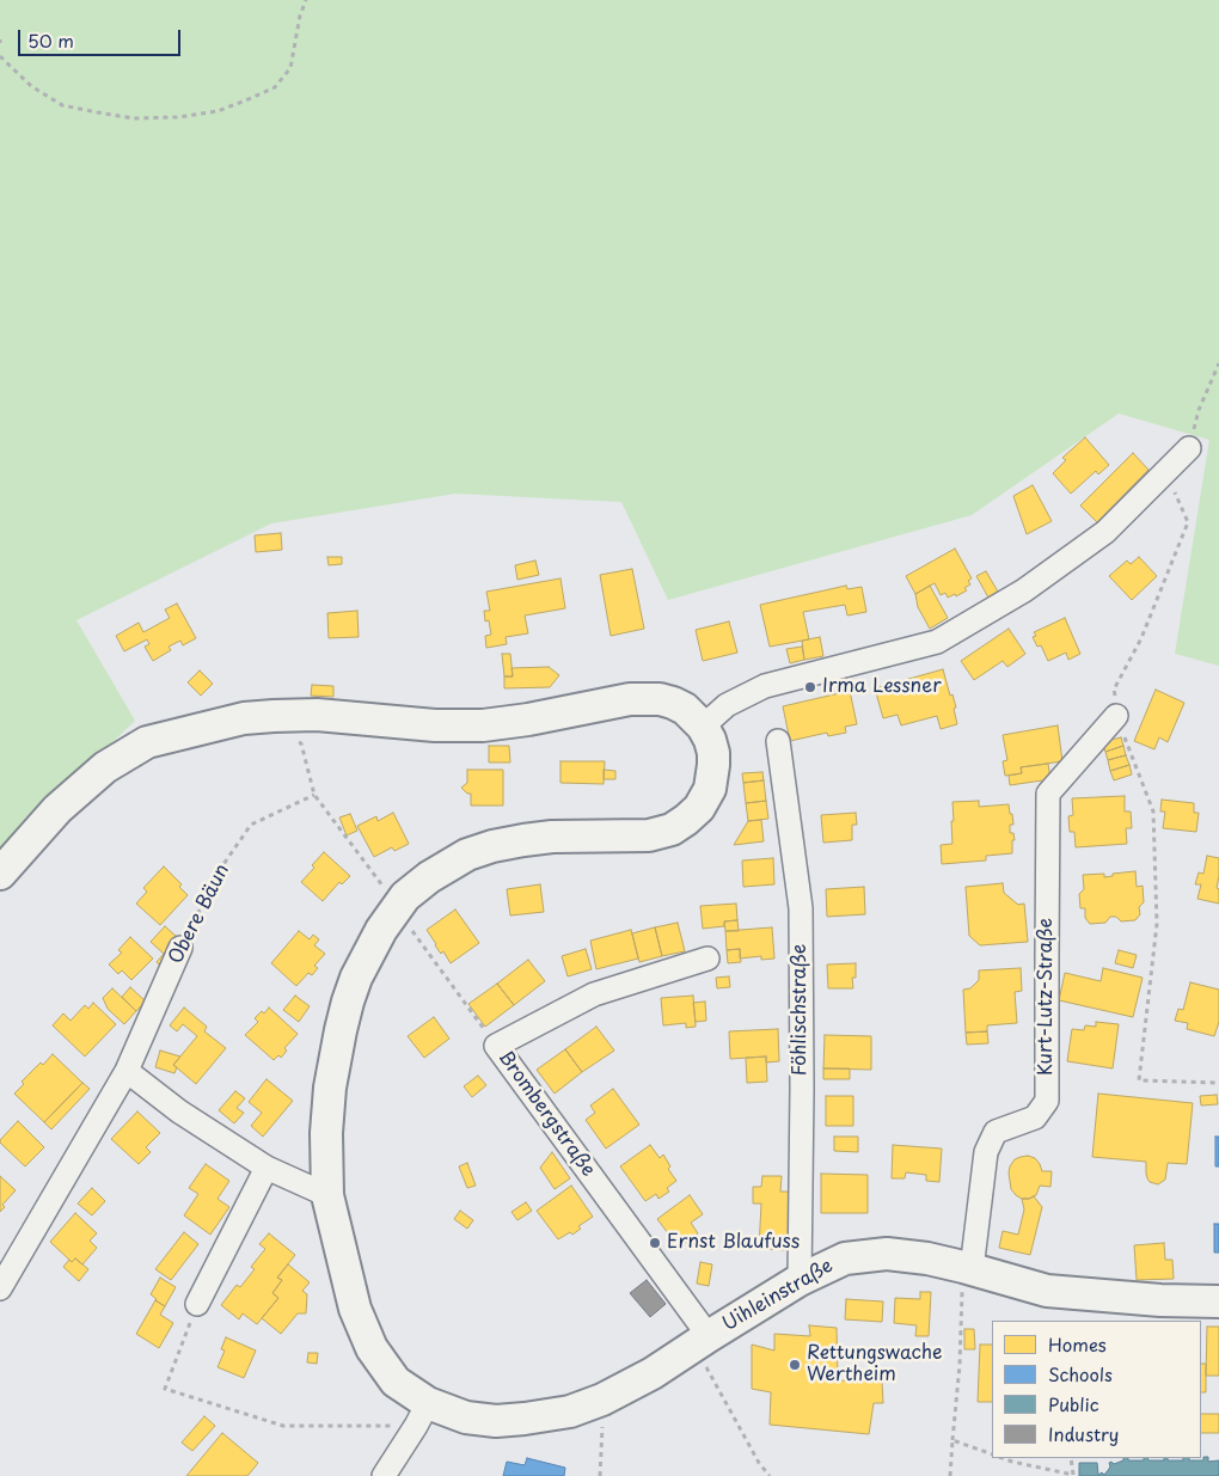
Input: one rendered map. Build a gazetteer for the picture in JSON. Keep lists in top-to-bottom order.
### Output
{
  "streets": {
    "main road": ["Uihleinstraße"],
    "street": [
      "Obere Bäun",
      "Kurt-Lutz-Straße",
      "Föhlischstraße",
      "Brombergstraße"
    ]
  },
  "crossings": [
    ["Kurt-Lutz-Straße", "Uihleinstraße"],
    ["Föhlischstraße", "Uihleinstraße"],
    ["Brombergstraße", "Uihleinstraße"]
  ],
  "places": ["Irma Lessner", "Ernst Blaufuss", "Rettungswache Wertheim"],
  "legend": [
    "Homes",
    "Schools",
    "Public",
    "Industry"
  ],
  "scale_bar": "50 m"
}
